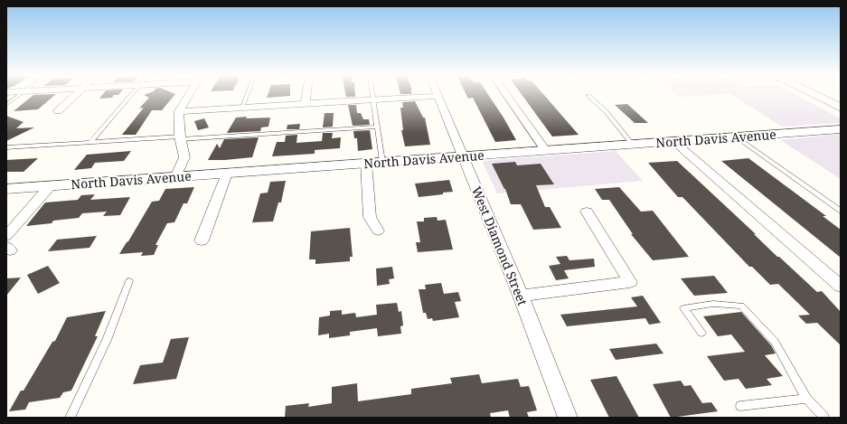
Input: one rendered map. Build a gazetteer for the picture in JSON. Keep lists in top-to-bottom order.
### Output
{
  "streets": {
    "street": ["North Davis Avenue", "West Diamond Street"]
  },
  "crossings": [
    ["North Davis Avenue", "West Diamond Street"]
  ]
}
